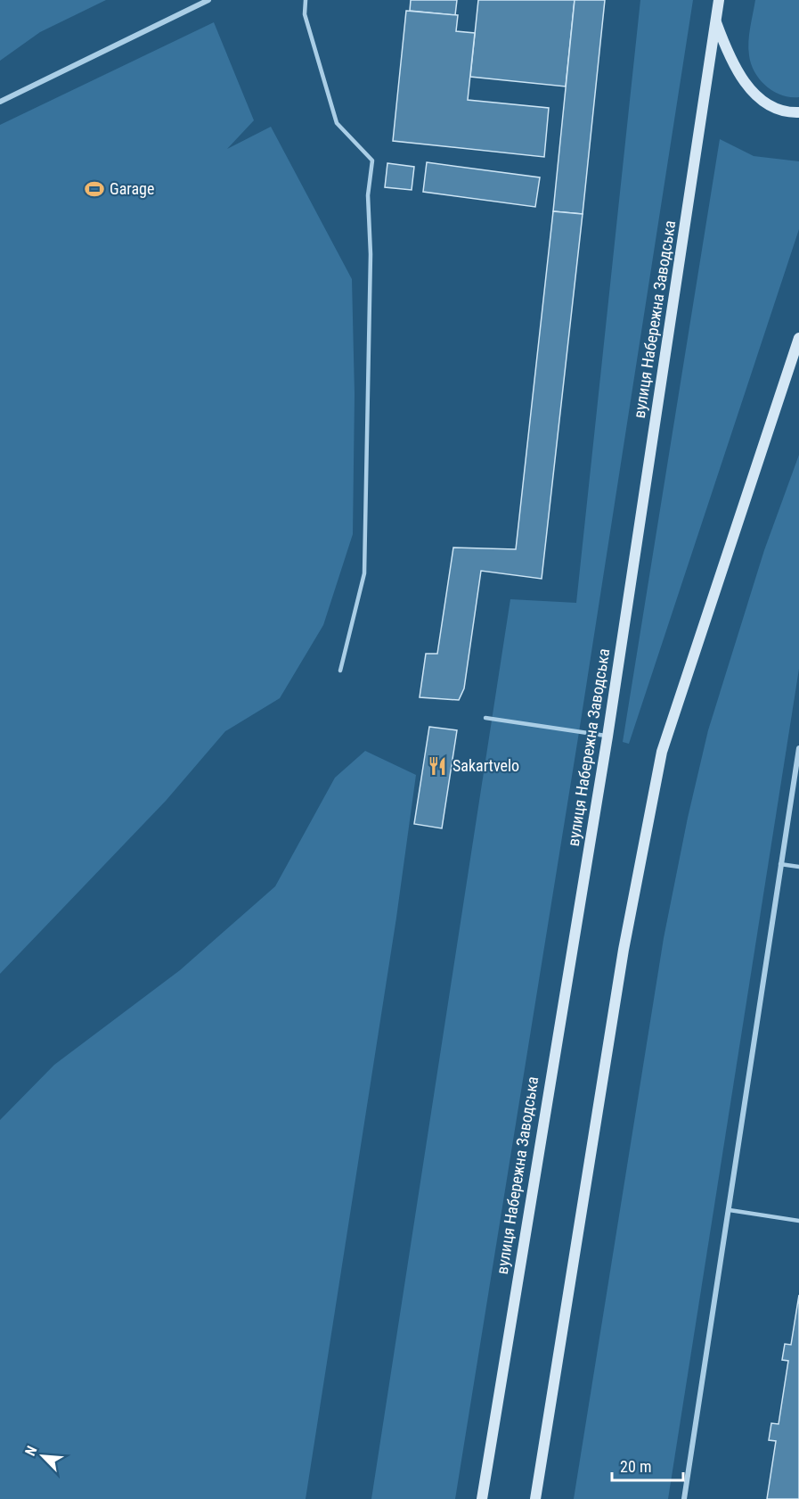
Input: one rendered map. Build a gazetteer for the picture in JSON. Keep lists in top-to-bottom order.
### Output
{
  "streets": {
    "main road": ["вулиця Набережна Заводська"]
  },
  "places": {
    "sports": ["Garage"],
    "restaurant": ["Sakartvelo"]
  },
  "scale_bar": "20 m",
  "north": "top left"
}
